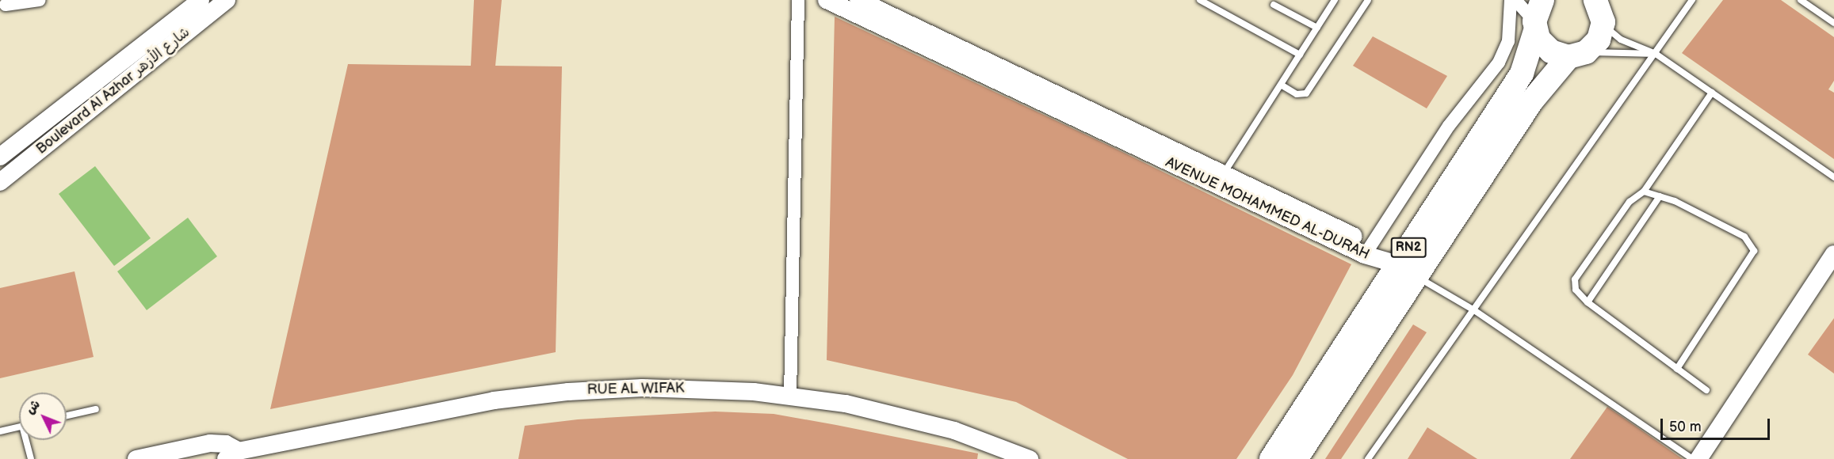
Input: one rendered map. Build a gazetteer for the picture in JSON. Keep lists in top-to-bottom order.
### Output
{
  "streets": {
    "highway": ["RN2"],
    "street": ["Boulevard Al Azhar شارع الأزهر", "AVENUE MOHAMMED AL-DURAH", "RUE AL WIFAK"]
  },
  "crossings": [
    ["AVENUE MOHAMMED AL-DURAH", "RN2"]
  ],
  "scale_bar": "50 m",
  "north": "top left"
}
